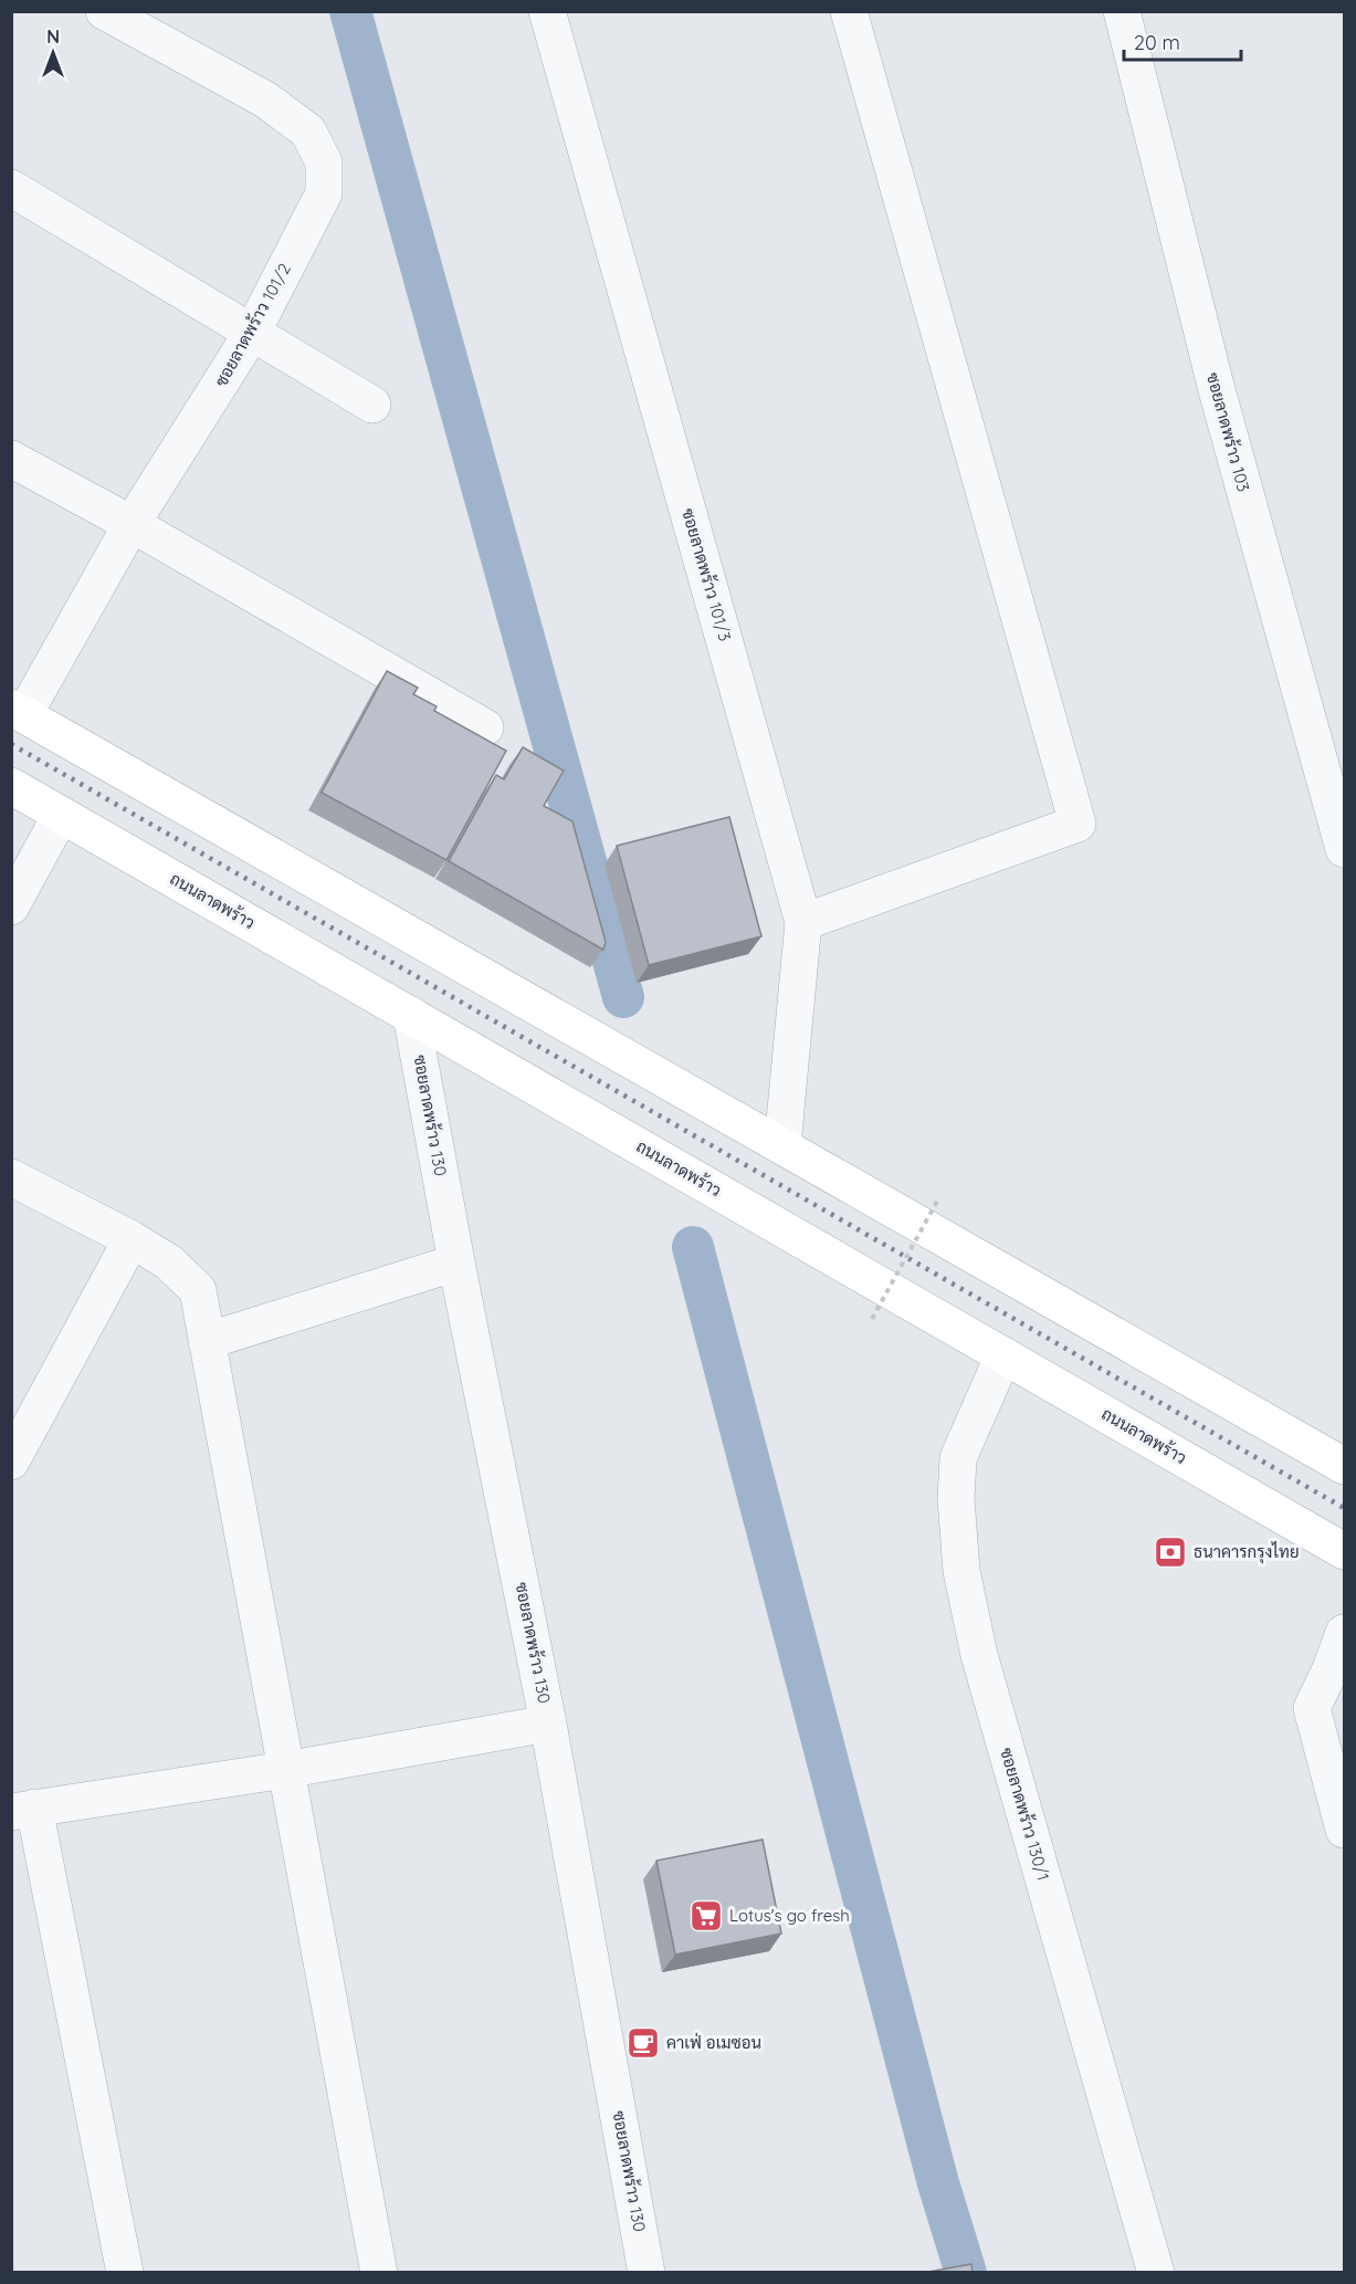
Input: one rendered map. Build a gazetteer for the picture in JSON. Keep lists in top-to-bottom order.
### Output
{
  "streets": {
    "main road": ["ถนนลาดพร้าว"],
    "street": [
      "ซอยลาดพร้าว 101/2",
      "ซอยลาดพร้าว 103",
      "ซอยลาดพร้าว 101/3",
      "ซอยลาดพร้าว 130",
      "ซอยลาดพร้าว 130/1"
    ]
  },
  "crossings": [
    ["ถนนลาดพร้าว", "ซอยลาดพร้าว 130"],
    ["ถนนลาดพร้าว", "ซอยลาดพร้าว 130/1"]
  ],
  "places": {
    "bank": ["ธนาคารกรุงไทย"],
    "supermarket": ["Lotus's go fresh"],
    "cafe": ["คาเฟ่ อเมซอน"]
  },
  "scale_bar": "20 m",
  "north": "top"
}
